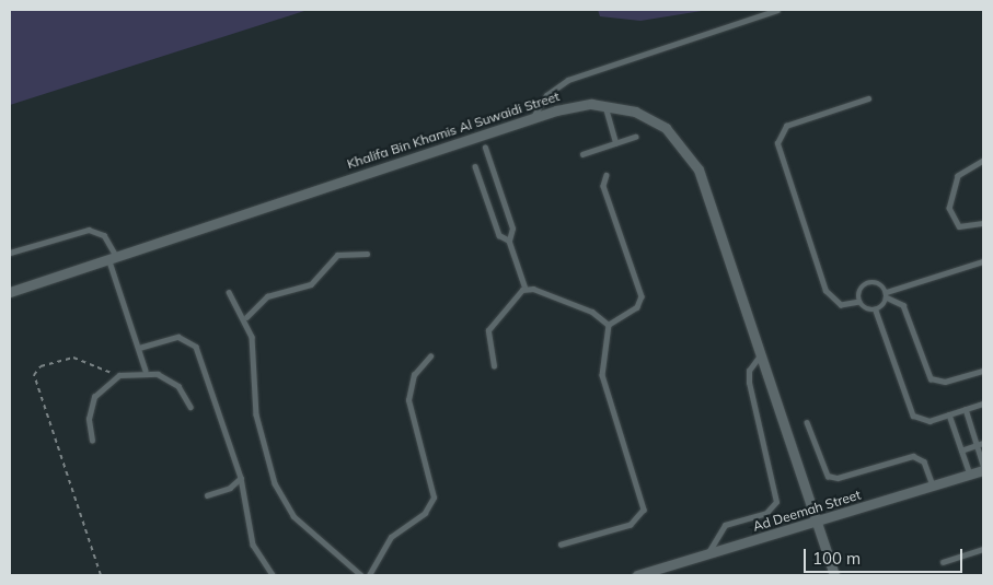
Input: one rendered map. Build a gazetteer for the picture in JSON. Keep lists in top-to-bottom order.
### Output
{
  "streets": {
    "street": ["Khalifa Bin Khamis Al Suwaidi Street", "Ad Deemah Street"]
  },
  "crossings": [
    ["Khalifa Bin Khamis Al Suwaidi Street", "Ad Deemah Street"]
  ],
  "scale_bar": "100 m"
}
